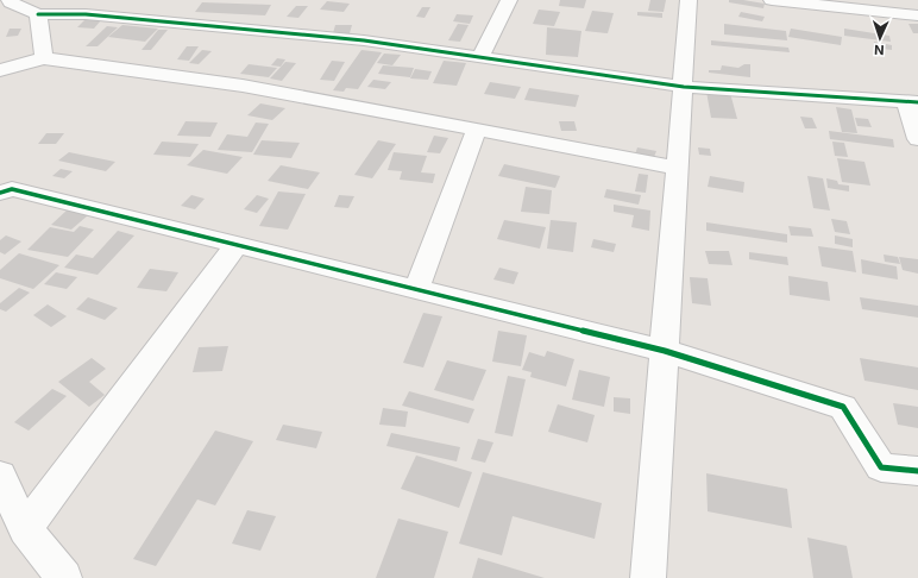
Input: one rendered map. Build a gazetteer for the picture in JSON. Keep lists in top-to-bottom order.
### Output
{
  "north": "bottom"
}
